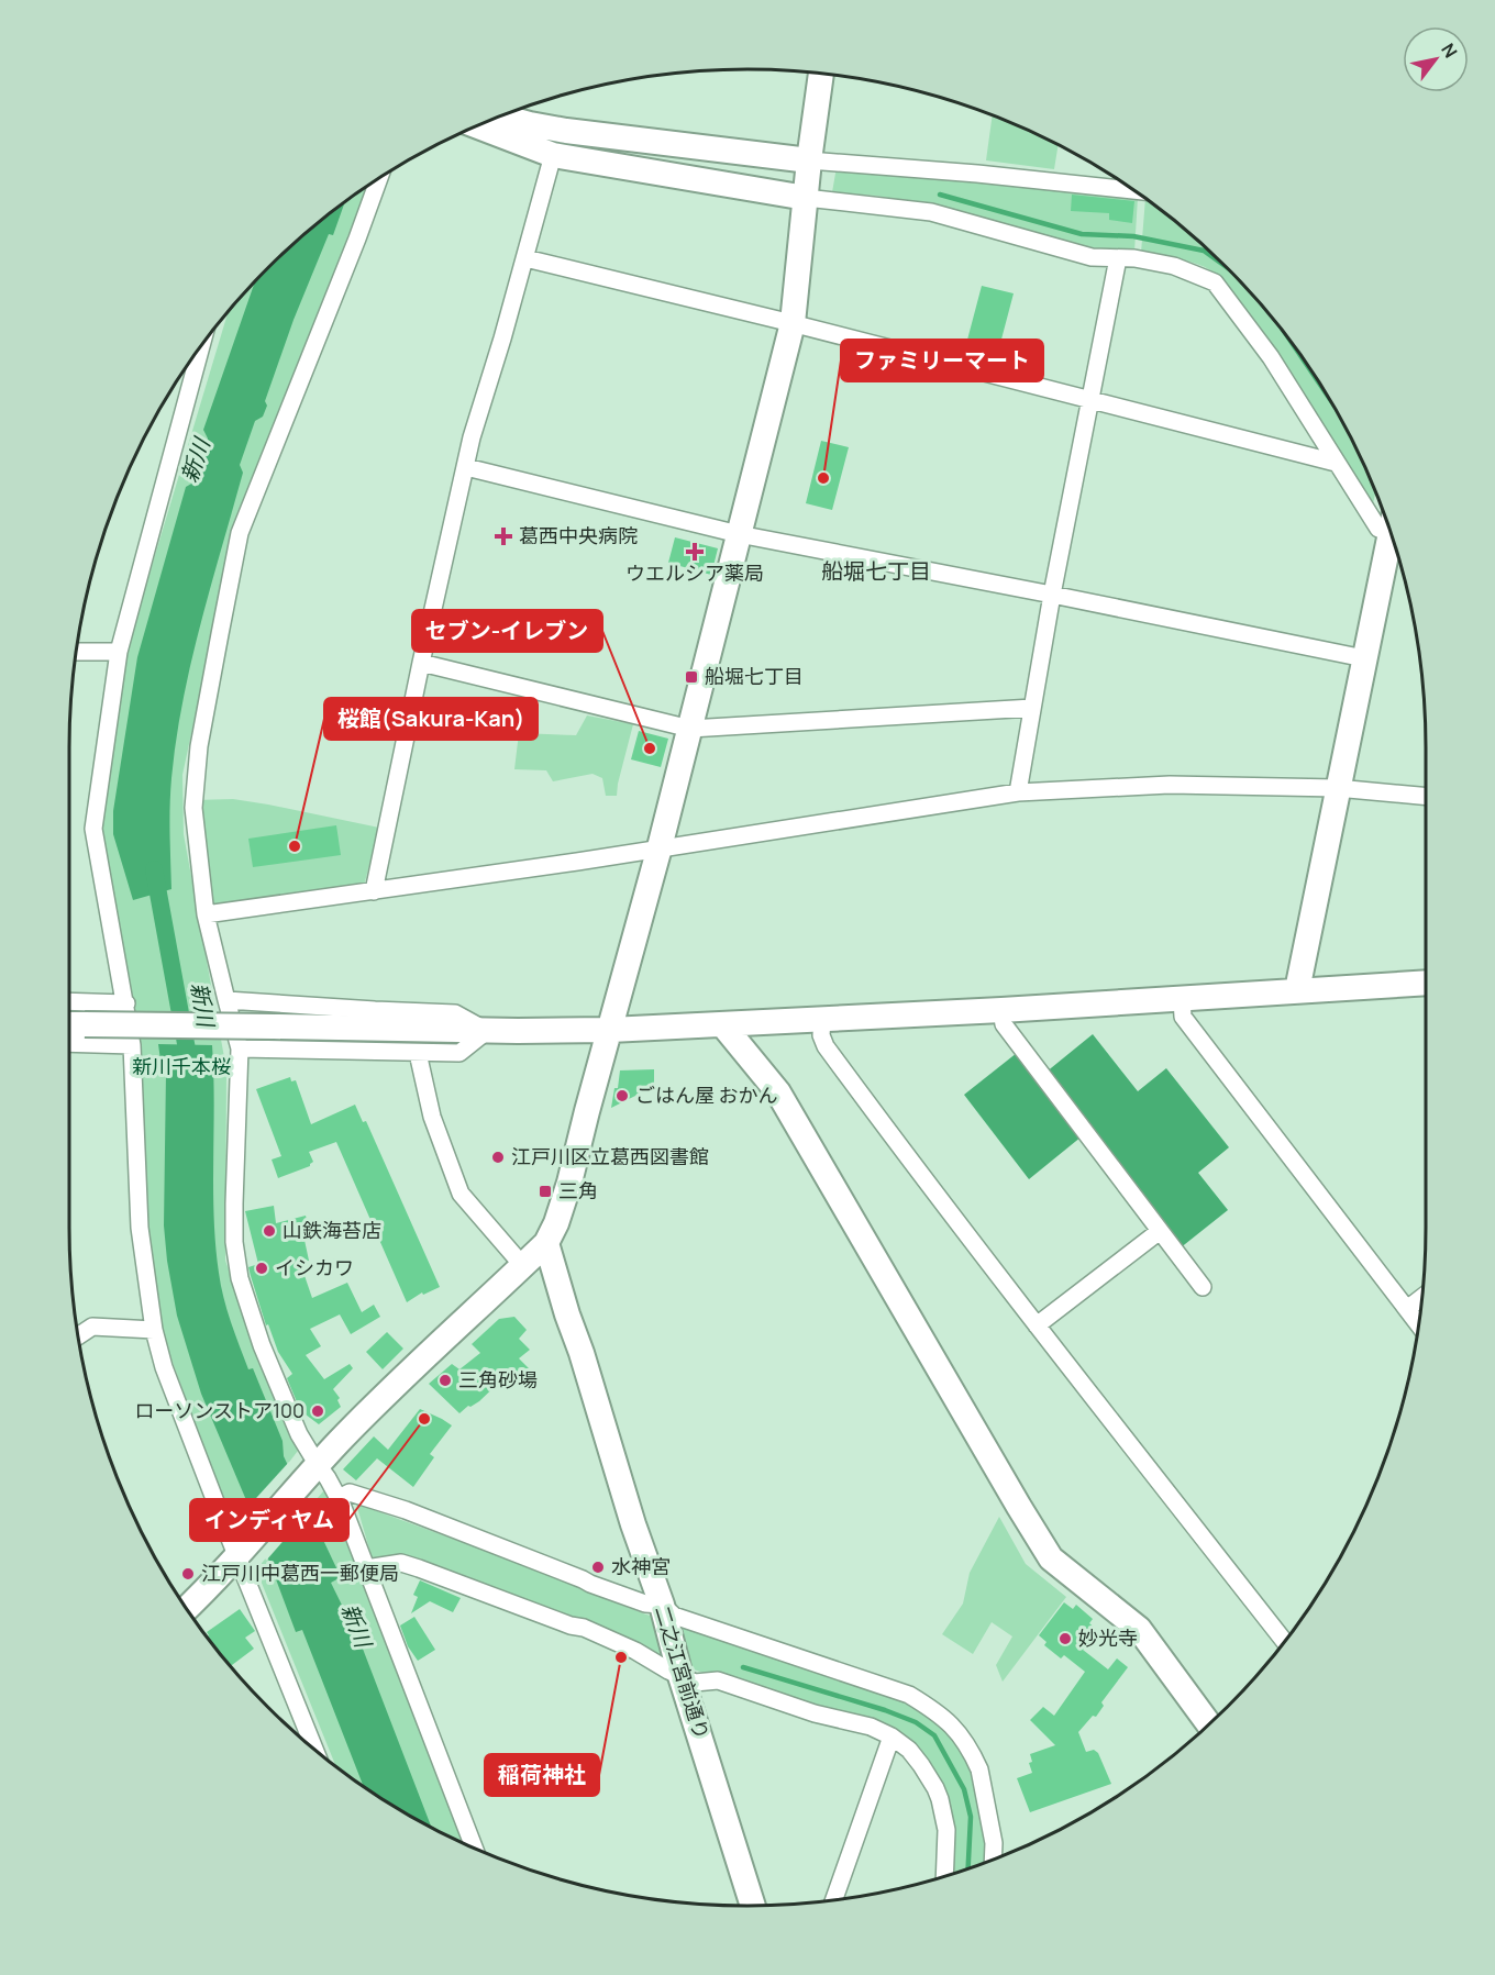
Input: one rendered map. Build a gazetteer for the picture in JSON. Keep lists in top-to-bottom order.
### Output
{
  "streets": {
    "street": ["二之江宮前通り"]
  },
  "districts": ["船堀七丁目"],
  "water": ["新川"],
  "parks": ["新川千本桜"],
  "places": {
    "other": [
      "ファミリーマート",
      "セブン-イレブン",
      "桜館(Sakura-Kan)",
      "ごはん屋 おかん",
      "江戸川区立葛西図書館",
      "山鉄海苔店",
      "イシカワ",
      "三角砂場",
      "ローソンストア100",
      "インディヤム",
      "水神宮",
      "江戸川中葛西一郵便局",
      "妙光寺",
      "稲荷神社"
    ],
    "health": ["葛西中央病院", "ウエルシア薬局"],
    "transit": ["船堀七丁目", "三角"]
  },
  "north": "top right"
}
